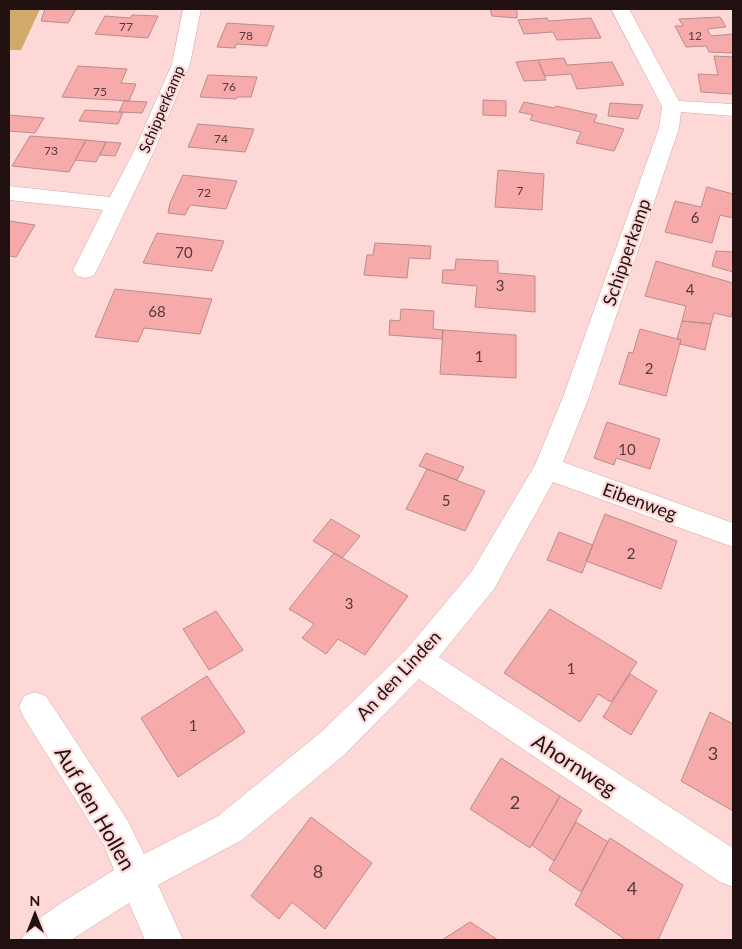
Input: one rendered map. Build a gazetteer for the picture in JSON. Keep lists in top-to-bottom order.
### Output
{
  "streets": {
    "street": [
      "Schipperkamp",
      "Eibenweg",
      "An den Linden",
      "Ahornweg",
      "Auf den Hollen"
    ]
  },
  "crossings": [
    ["Schipperkamp", "An den Linden"],
    ["Eibenweg", "An den Linden"],
    ["An den Linden", "Ahornweg"],
    ["An den Linden", "Auf den Hollen"]
  ],
  "house_numbers": [
    "77",
    "78",
    "12",
    "76",
    "75",
    "74",
    "73",
    "7",
    "72",
    "6",
    "70",
    "3",
    "4",
    "68",
    "1",
    "2",
    "10",
    "5",
    "2",
    "3",
    "1",
    "1",
    "3",
    "2",
    "8",
    "4"
  ],
  "north": "top"
}
